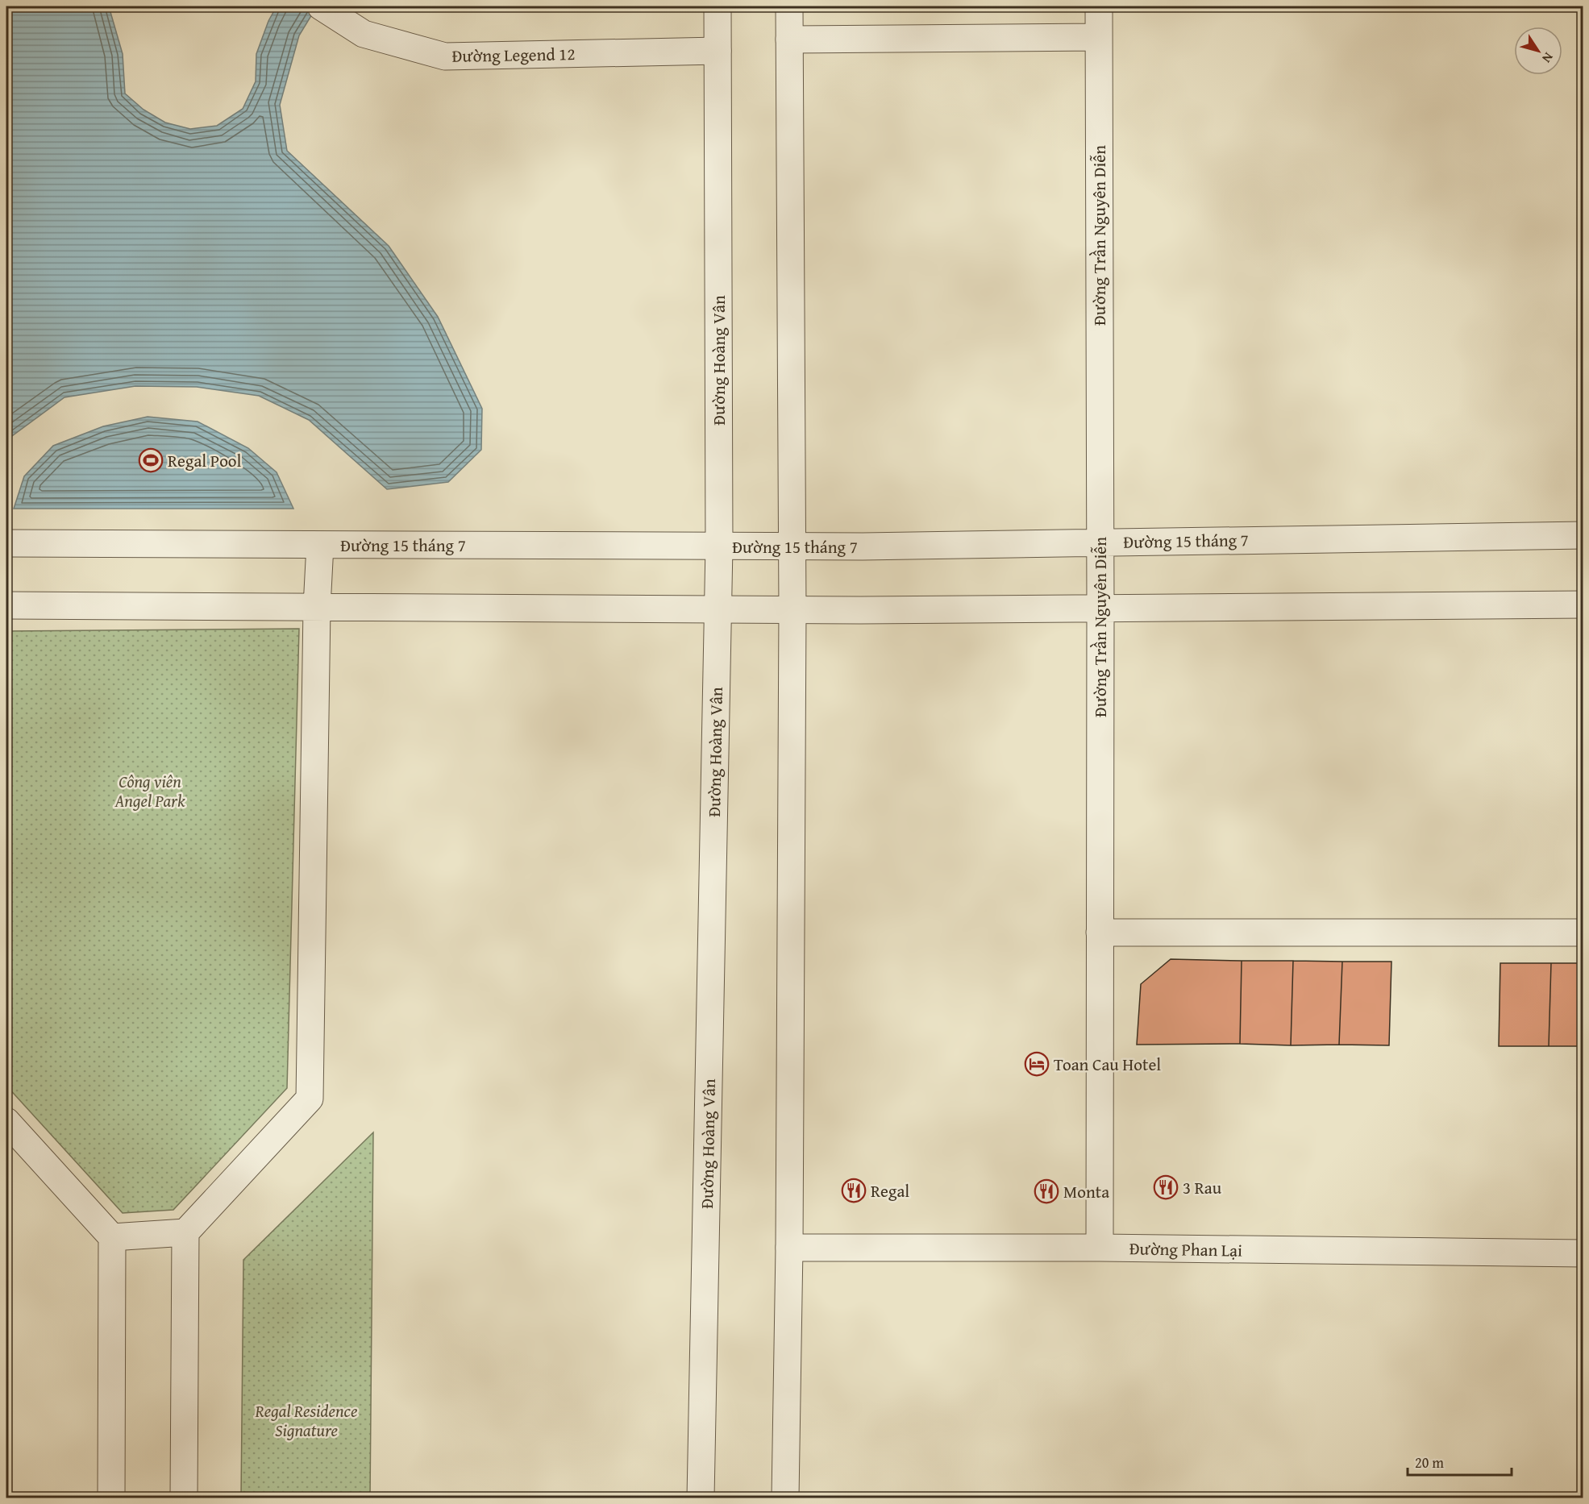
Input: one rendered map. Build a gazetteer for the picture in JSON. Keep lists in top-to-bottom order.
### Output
{
  "streets": {
    "street": [
      "Đường Legend 12",
      "Đường Trần Nguyên Diễn",
      "Đường Hoàng Vân",
      "Đường 15 tháng 7",
      "Đường Phan Lại"
    ]
  },
  "crossings": [
    ["Đường Legend 12", "Đường Hoàng Vân"],
    ["Đường Trần Nguyên Diễn", "Đường 15 tháng 7"],
    ["Đường Trần Nguyên Diễn", "Đường Phan Lại"],
    ["Đường Hoàng Vân", "Đường 15 tháng 7"]
  ],
  "parks": ["Công viên Angel Park", "Regal Residence Signature"],
  "places": {
    "sports": ["Regal Pool"],
    "hotel": ["Toan Cau Hotel"],
    "restaurant": ["3 Rau", "Regal", "Monta"]
  },
  "scale_bar": "20 m",
  "north": "bottom right"
}
